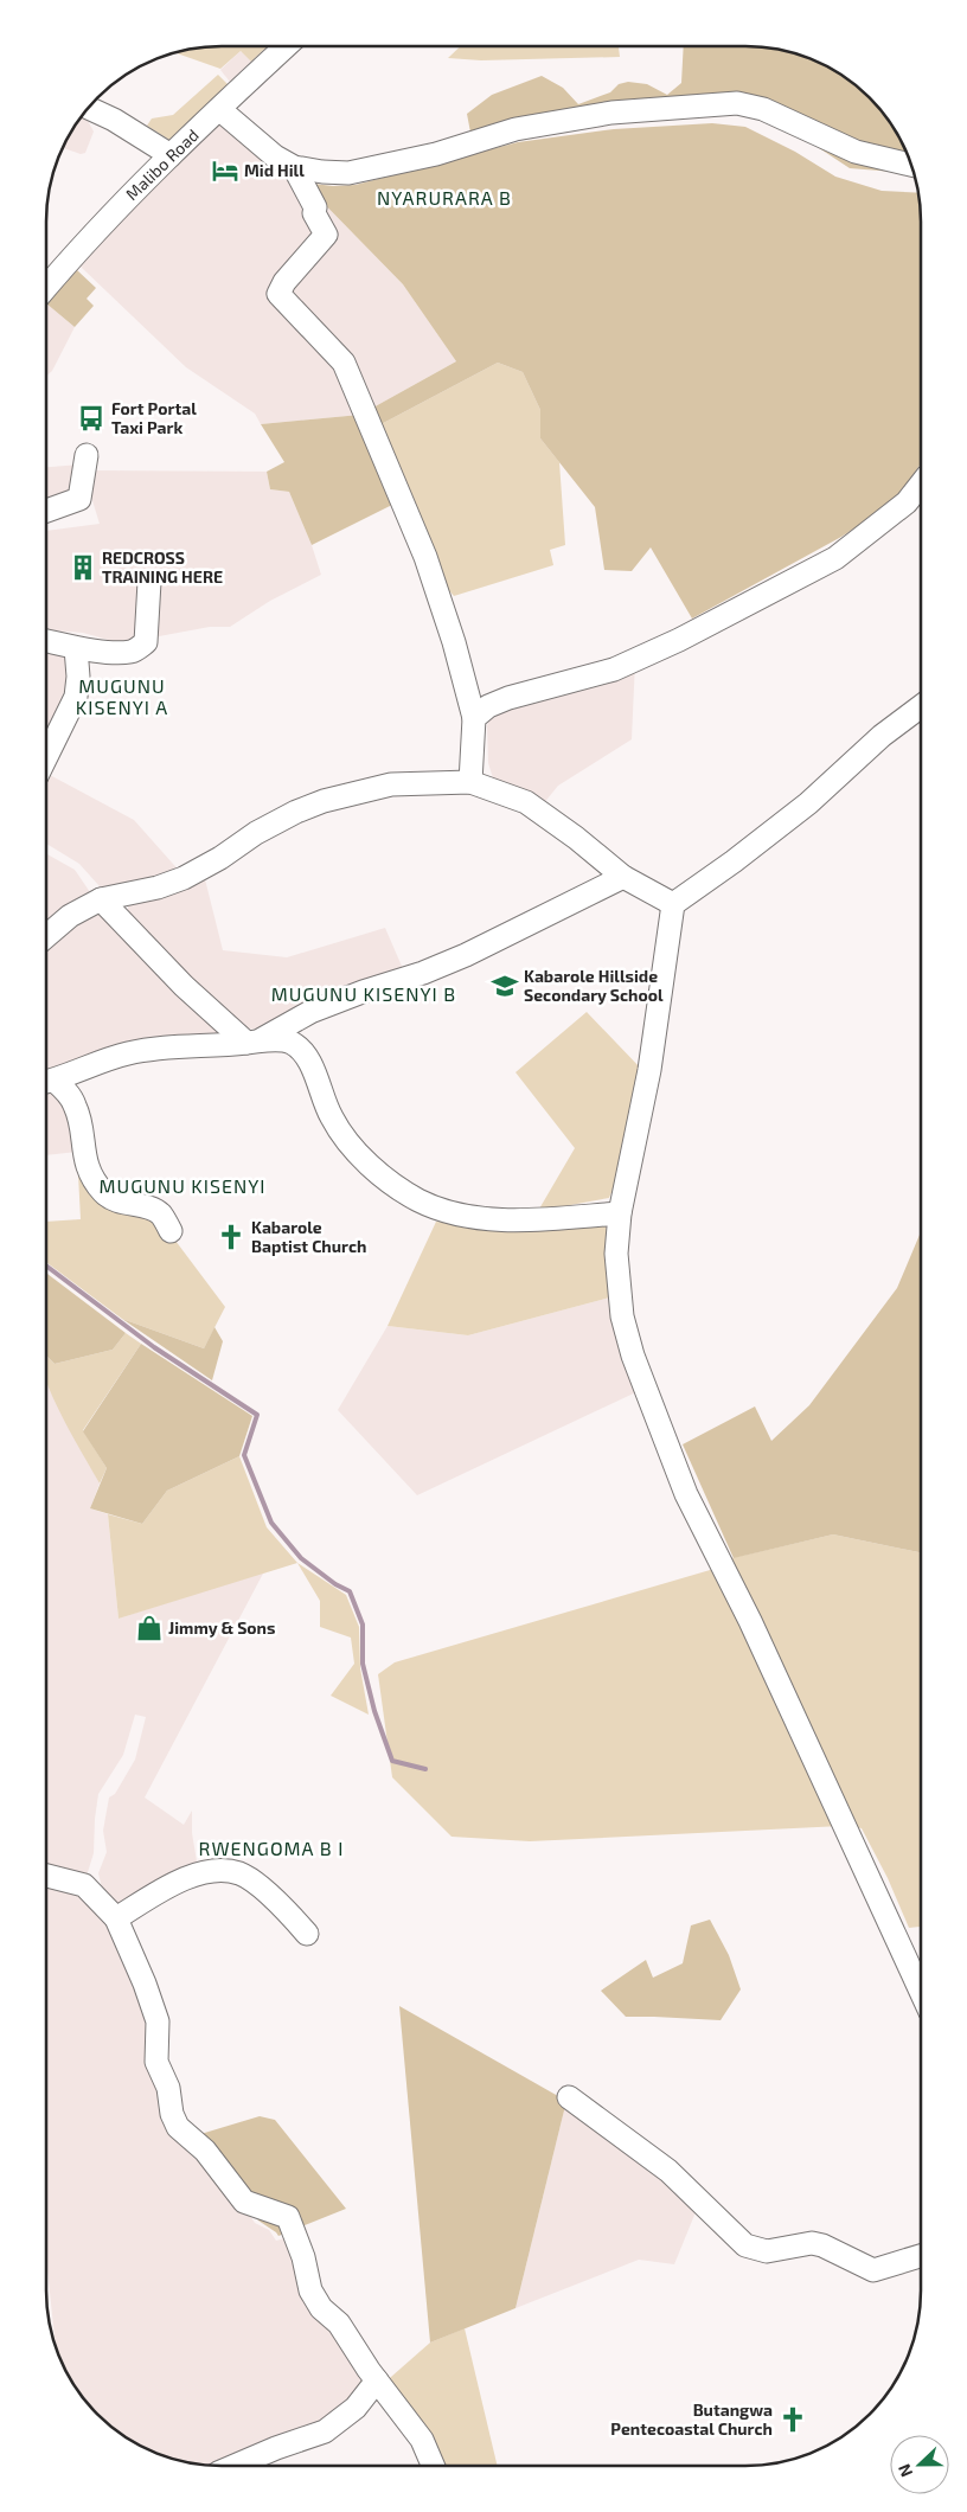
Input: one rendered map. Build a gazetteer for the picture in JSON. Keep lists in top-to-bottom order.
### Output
{
  "streets": {
    "street": ["Malibo Road"]
  },
  "districts": [
    "NYARURARA B",
    "MUGUNU KISENYI A",
    "MUGUNU KISENYI B",
    "MUGUNU KISENYI",
    "RWENGOMA B I"
  ],
  "places": {
    "hotel": ["Mid Hill"],
    "bus stop": ["Fort Portal Taxi Park"],
    "building": ["REDCROSS TRAINING HERE"],
    "school or university": ["Kabarole Hillside Secondary School"],
    "church": ["Kabarole Baptist Church", "Butangwa Pentecoastal Church"],
    "shop": ["Jimmy & Sons"]
  },
  "north": "left"
}
